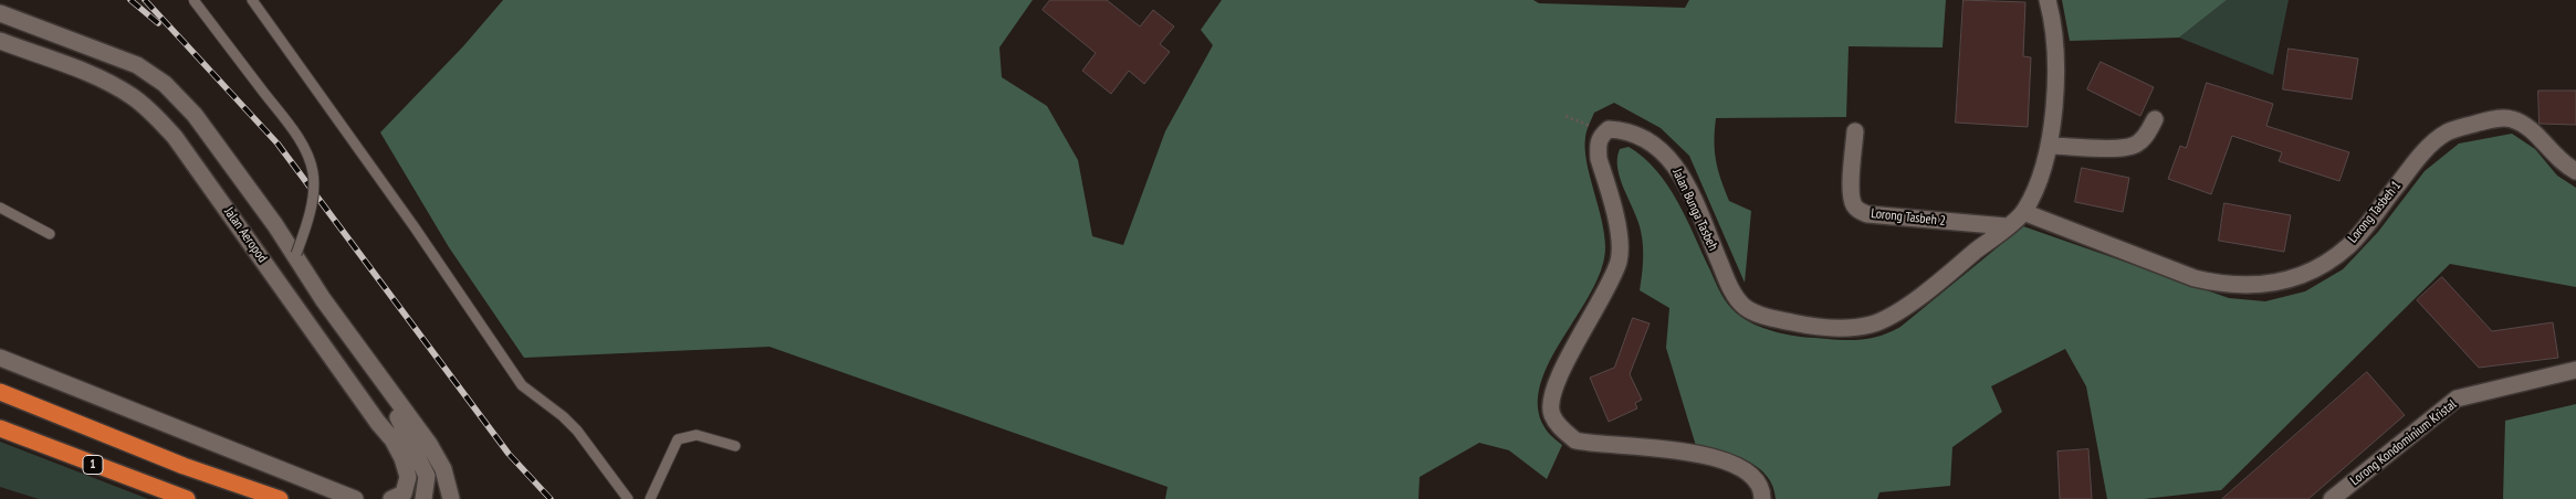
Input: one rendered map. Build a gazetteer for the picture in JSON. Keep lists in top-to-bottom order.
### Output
{
  "streets": {
    "highway": ["1"],
    "street": [
      "Jalan Bunga Tasbeh",
      "Lorong Tasbeh 1",
      "Lorong Tasbeh 2",
      "Jalan Aeropod",
      "Lorong Kondominium Kristal"
    ]
  },
  "crossings": [
    ["Jalan Bunga Tasbeh", "Lorong Tasbeh 1"],
    ["Jalan Bunga Tasbeh", "Lorong Tasbeh 2"]
  ]
}
